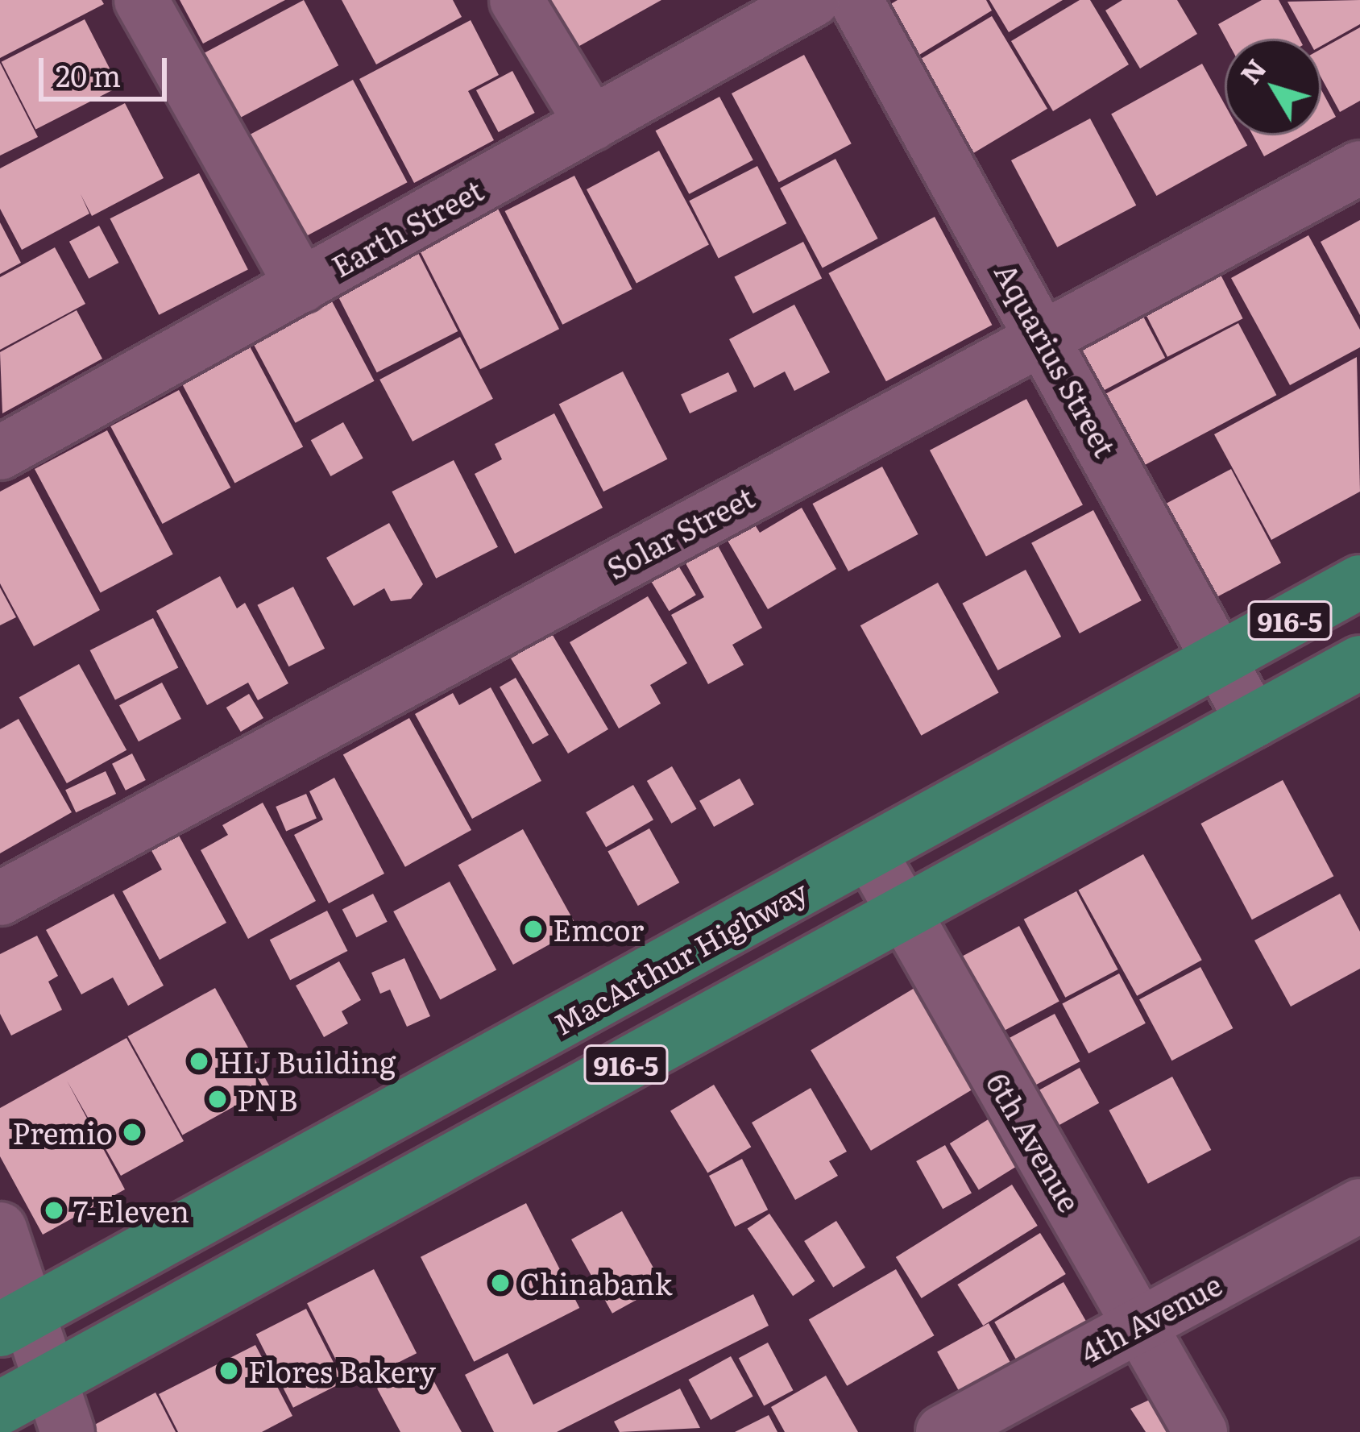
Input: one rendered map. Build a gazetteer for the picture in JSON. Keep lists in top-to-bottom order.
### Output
{
  "streets": {
    "main road": ["916-5", "MacArthur Highway"],
    "street": [
      "Earth Street",
      "Aquarius Street",
      "Solar Street",
      "6th Avenue",
      "4th Avenue"
    ]
  },
  "crossings": [
    ["Aquarius Street", "Solar Street"],
    ["Aquarius Street", "916-5"],
    ["Aquarius Street", "MacArthur Highway"],
    ["916-5", "6th Avenue"],
    ["MacArthur Highway", "6th Avenue"],
    ["6th Avenue", "4th Avenue"]
  ],
  "places": [
    "Emcor",
    "HIJ Building",
    "PNB",
    "Premio",
    "7-Eleven",
    "Chinabank",
    "Flores Bakery"
  ],
  "scale_bar": "20 m",
  "north": "top left"
}
